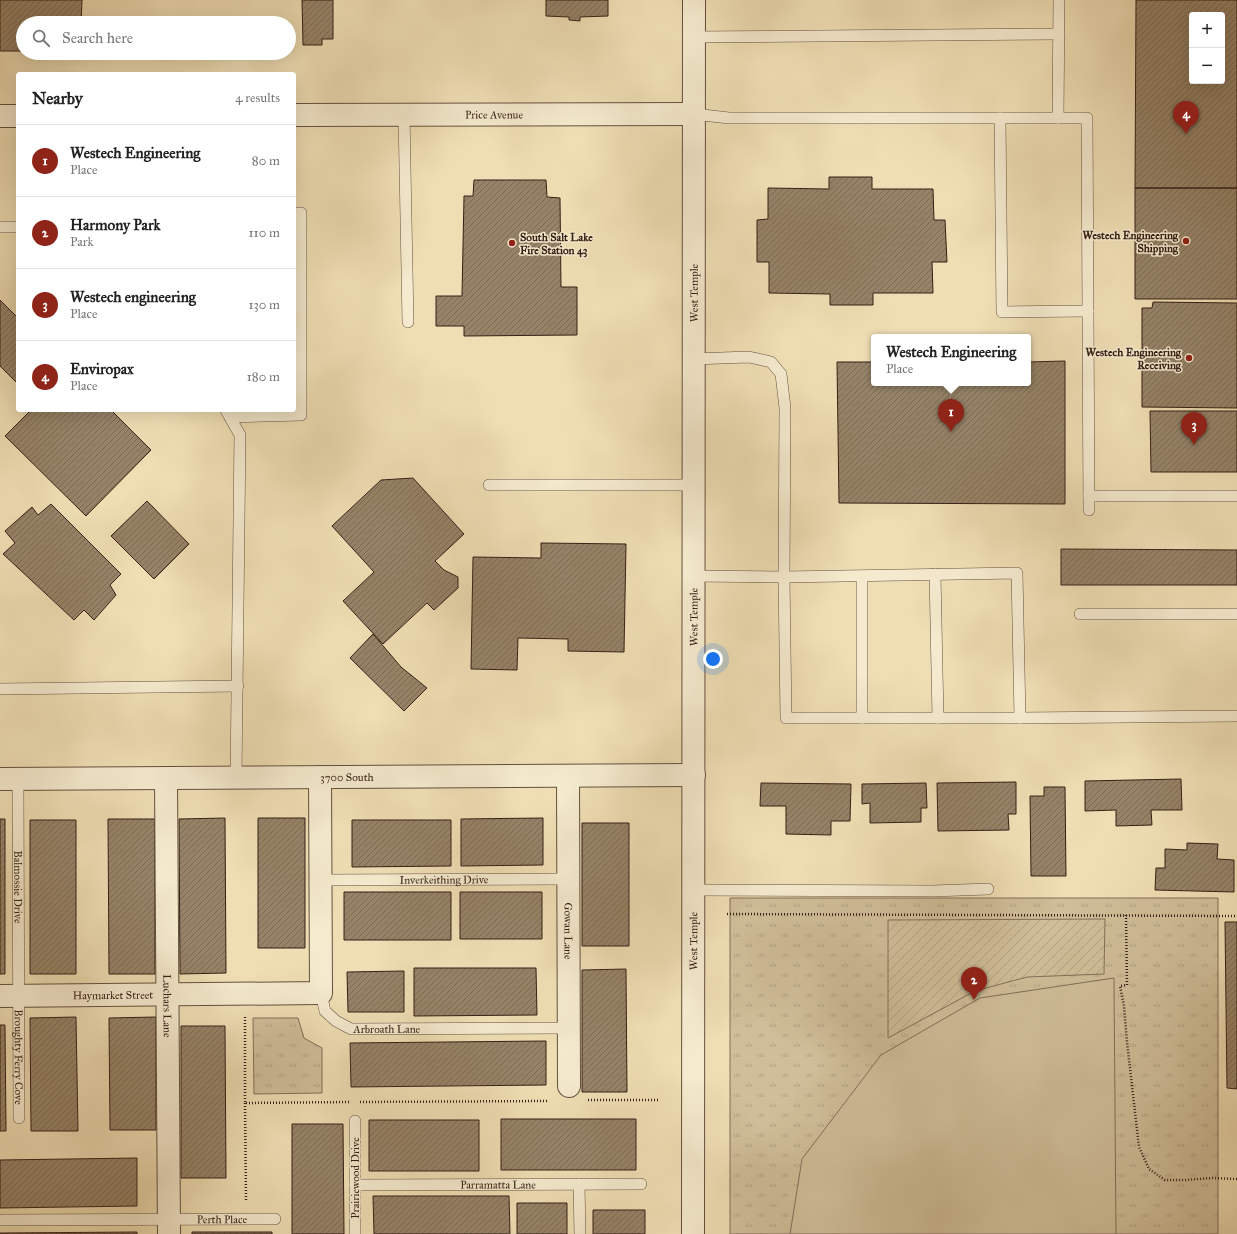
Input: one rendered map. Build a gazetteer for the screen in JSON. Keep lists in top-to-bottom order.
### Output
{
  "streets": {
    "street": [
      "Price Avenue",
      "West Temple",
      "3700 South",
      "Gowan Lane",
      "Haymarket Street",
      "Luchars Lane",
      "Arbroath Lane"
    ],
    "lane": [
      "Inverkeithing Drive",
      "Balmossie Drive",
      "Broughty Ferry Cove",
      "Prairiewood Drive",
      "Parramatta Lane",
      "Perth Place"
    ]
  },
  "crossings": [
    ["Price Avenue", "West Temple"],
    ["West Temple", "3700 South"],
    ["3700 South", "Balmossie Drive"],
    ["3700 South", "Gowan Lane"],
    ["3700 South", "Luchars Lane"],
    ["3700 South", "Arbroath Lane"],
    ["Inverkeithing Drive", "Gowan Lane"],
    ["Inverkeithing Drive", "Arbroath Lane"],
    ["Balmossie Drive", "Haymarket Street"],
    ["Balmossie Drive", "Broughty Ferry Cove"],
    ["Gowan Lane", "Arbroath Lane"],
    ["Haymarket Street", "Luchars Lane"],
    ["Haymarket Street", "Arbroath Lane"],
    ["Haymarket Street", "Broughty Ferry Cove"],
    ["Luchars Lane", "Perth Place"],
    ["Prairiewood Drive", "Parramatta Lane"]
  ],
  "places": ["Westech Engineering Shipping", "South Salt Lake Fire Station 43", "Westech Engineering Receiving"],
  "page": {
    "map_buttons": ["+", "−"],
    "search": "Search here",
    "heading": ["Nearby", "4 results"],
    "pins": [
      "4",
      "1",
      "3",
      "2"
    ],
    "list": [
      {
        "mark": "1",
        "name": "Westech Engineering",
        "note": "Place",
        "value": "80 m"
      },
      {
        "mark": "2",
        "name": "Harmony Park",
        "note": "Park",
        "value": "110 m"
      },
      {
        "mark": "3",
        "name": "Westech engineering",
        "note": "Place",
        "value": "130 m"
      },
      {
        "mark": "4",
        "name": "Enviropax",
        "note": "Place",
        "value": "180 m"
      }
    ],
    "popup": ["Westech Engineering", "Place"]
  }
}
